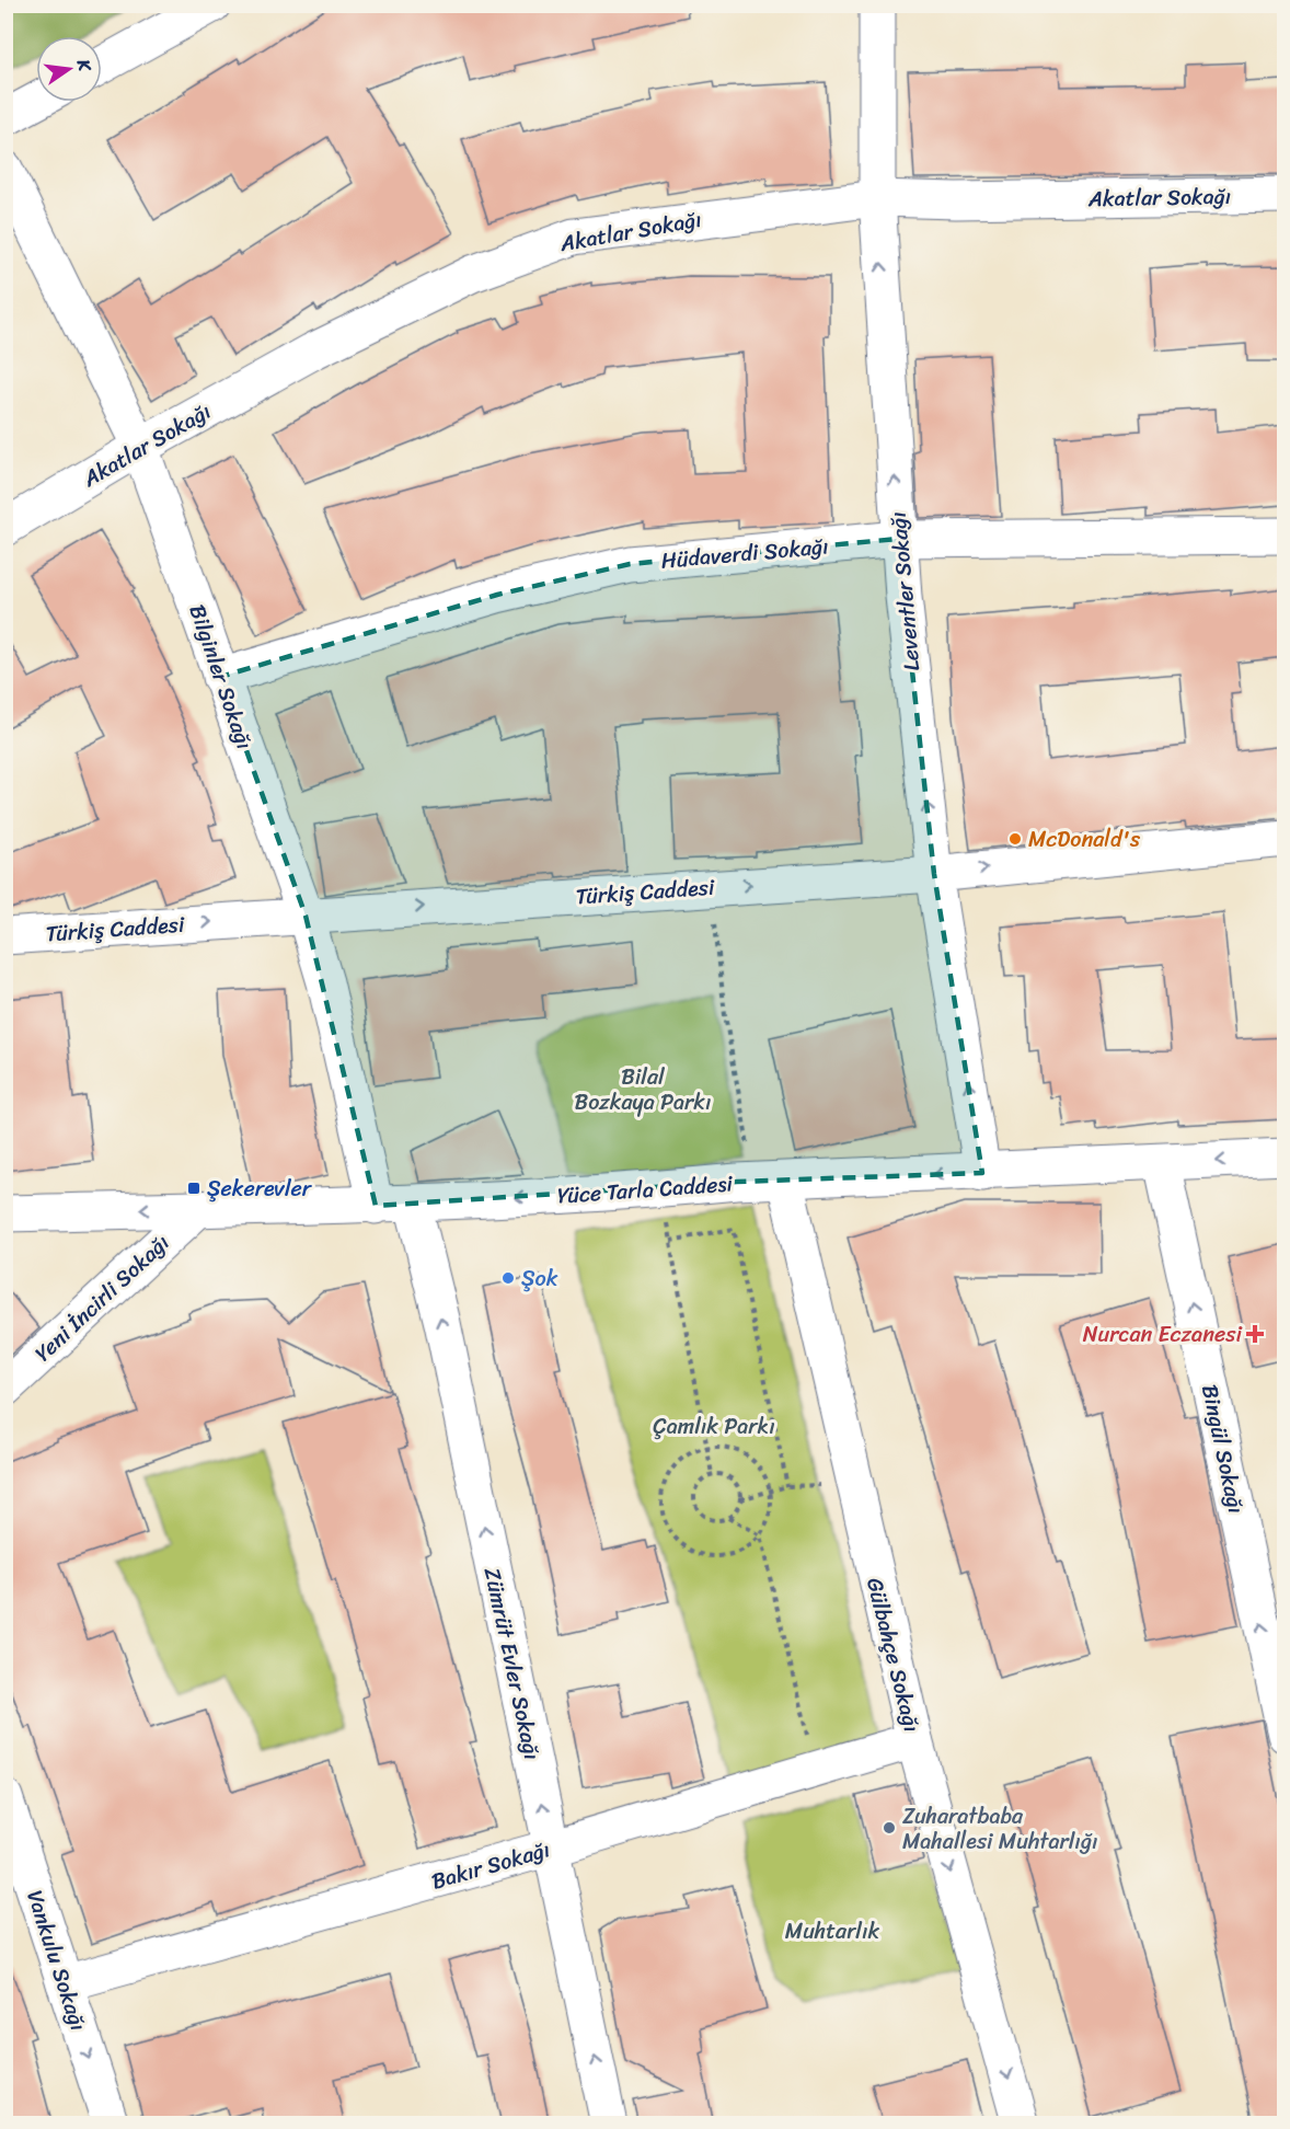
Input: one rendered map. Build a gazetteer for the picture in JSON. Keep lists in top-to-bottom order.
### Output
{
  "streets": {
    "street": [
      "Akatlar Sokağı",
      "Hüdaverdi Sokağı",
      "Leventler Sokağı",
      "Bilginler Sokağı",
      "Türkiş Caddesi",
      "Yüce Tarla Caddesi",
      "Yeni İncirli Sokağı",
      "Bingül Sokağı",
      "Gülbahçe Sokağı",
      "Zümrüt Evler Sokağı",
      "Bakır Sokağı",
      "Vankulu Sokağı"
    ]
  },
  "crossings": [
    ["Akatlar Sokağı", "Leventler Sokağı"],
    ["Akatlar Sokağı", "Bilginler Sokağı"],
    ["Hüdaverdi Sokağı", "Leventler Sokağı"],
    ["Hüdaverdi Sokağı", "Bilginler Sokağı"],
    ["Leventler Sokağı", "Türkiş Caddesi"],
    ["Leventler Sokağı", "Yüce Tarla Caddesi"],
    ["Bilginler Sokağı", "Türkiş Caddesi"],
    ["Bilginler Sokağı", "Yüce Tarla Caddesi"],
    ["Yüce Tarla Caddesi", "Yeni İncirli Sokağı"],
    ["Yüce Tarla Caddesi", "Bingül Sokağı"],
    ["Yüce Tarla Caddesi", "Gülbahçe Sokağı"],
    ["Yüce Tarla Caddesi", "Zümrüt Evler Sokağı"],
    ["Gülbahçe Sokağı", "Bakır Sokağı"],
    ["Zümrüt Evler Sokağı", "Bakır Sokağı"],
    ["Bakır Sokağı", "Vankulu Sokağı"]
  ],
  "one_way": [
    "Leventler Sokağı",
    "Türkiş Caddesi",
    "Yüce Tarla Caddesi",
    "Bingül Sokağı",
    "Gülbahçe Sokağı",
    "Zümrüt Evler Sokağı",
    "Vankulu Sokağı"
  ],
  "parks": ["Bilal Bozkaya Parkı", "Çamlık Parkı", "Muhtarlık"],
  "places": {
    "other": ["McDonald's", "Şok", "Zuharatbaba Mahallesi Muhtarlığı"],
    "transit": ["Şekerevler"],
    "health": ["Nurcan Eczanesi"]
  },
  "north": "right"
}
